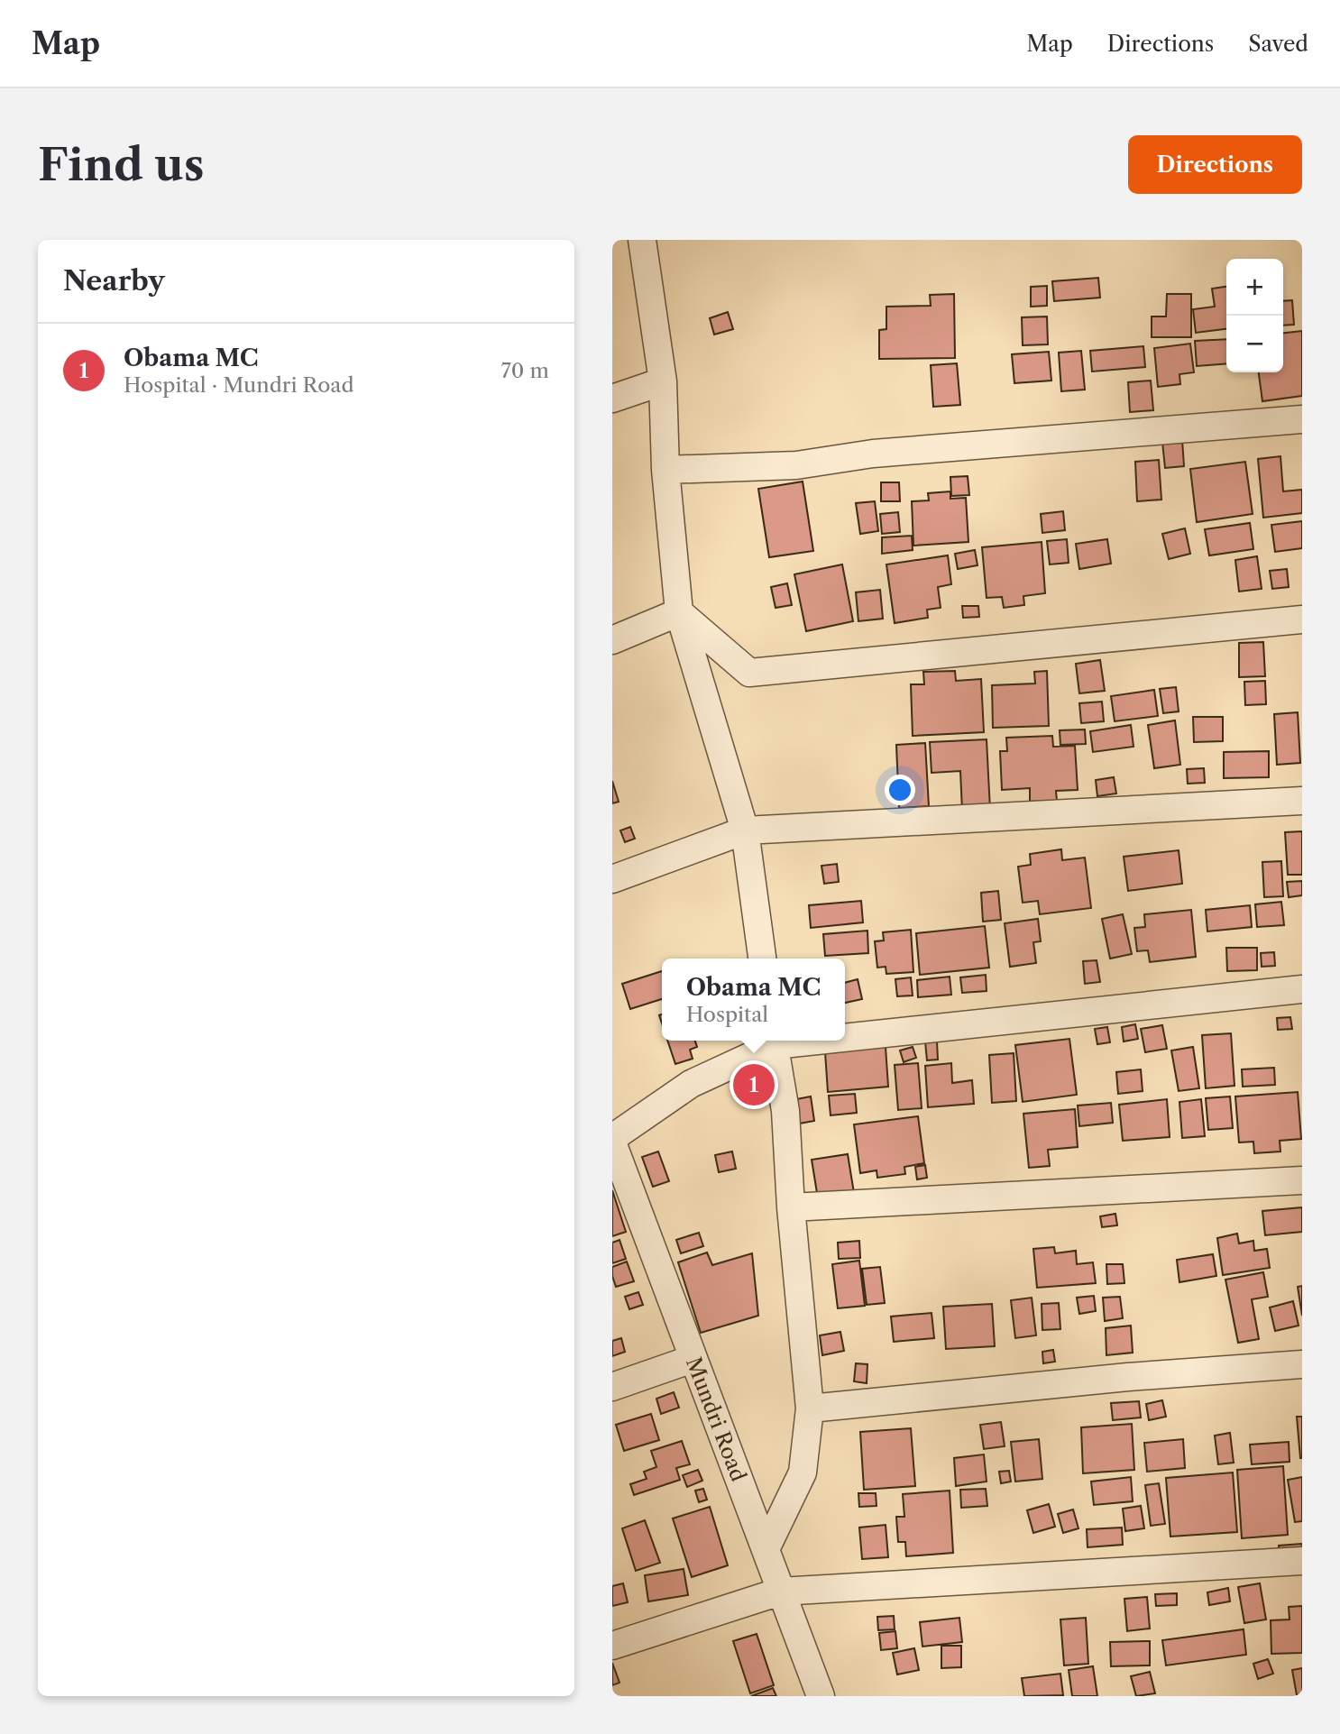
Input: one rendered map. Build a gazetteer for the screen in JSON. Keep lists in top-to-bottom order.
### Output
{
  "streets": {
    "street": ["Mundri Road"]
  },
  "page": {
    "header": "Map",
    "nav": ["Map", "Directions", "Saved"],
    "buttons": "Directions",
    "title": "Find us",
    "heading": "Nearby",
    "map_buttons": ["+", "−"],
    "list": [
      {
        "mark": "1",
        "name": "Obama MC",
        "note": "Hospital · Mundri Road",
        "value": "70 m"
      }
    ],
    "popup": ["Obama MC", "Hospital"],
    "pins": "1"
  }
}
